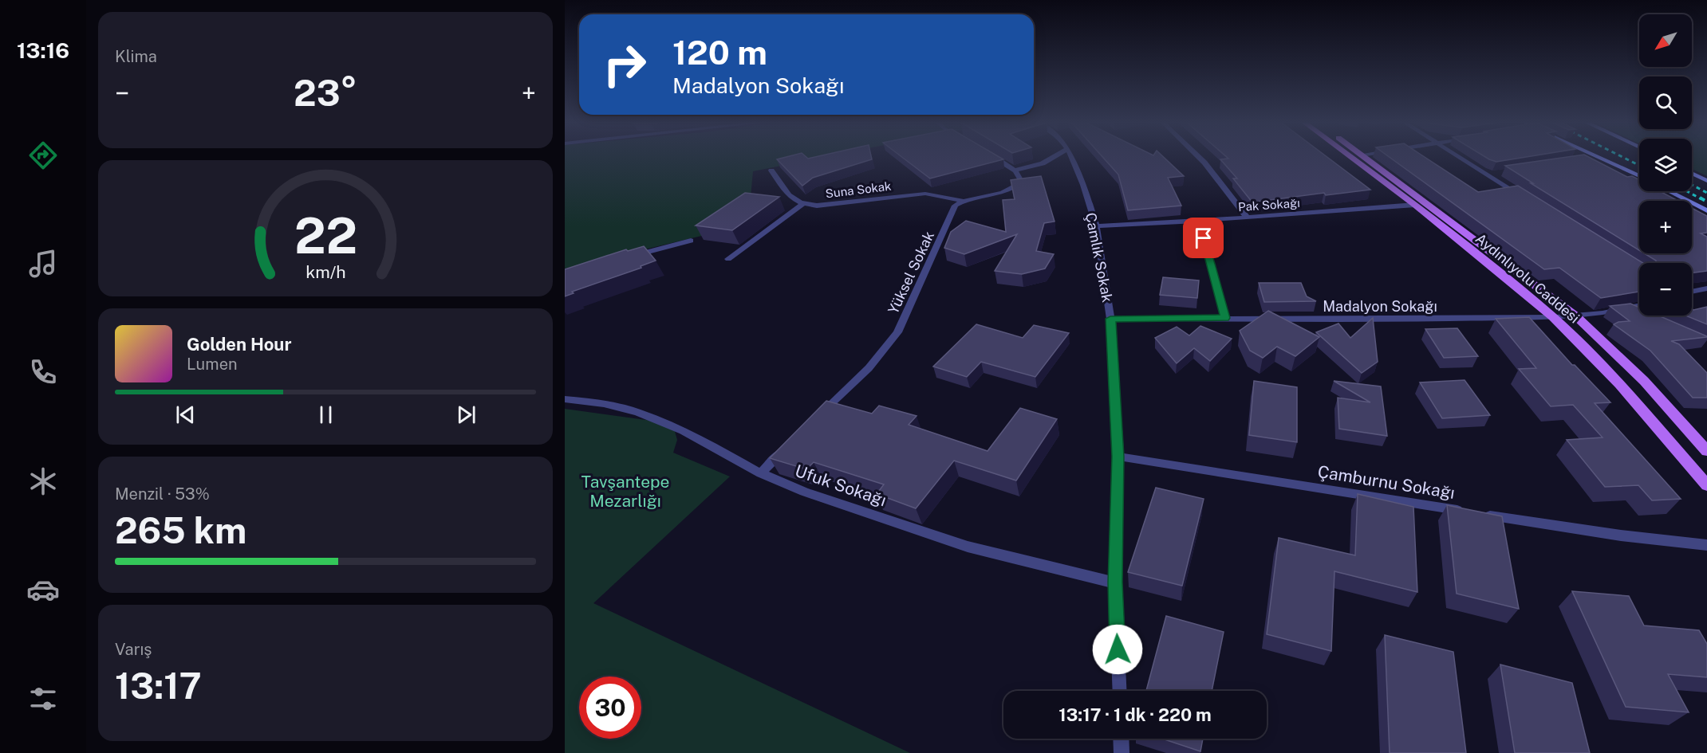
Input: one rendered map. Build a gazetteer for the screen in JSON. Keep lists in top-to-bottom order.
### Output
{
  "streets": {
    "main road": ["Aydınlıyolu Caddesi"],
    "street": [
      "Suna Sokak",
      "Pak Sokağı",
      "Çamlık Sokak",
      "Yüksel Sokak",
      "Madalyon Sokağı",
      "Çamburnu Sokağı",
      "Ufuk Sokağı"
    ]
  },
  "crossings": [
    ["Suna Sokak", "Yüksel Sokak"],
    ["Pak Sokağı", "Çamlık Sokak"],
    ["Pak Sokağı", "Aydınlıyolu Caddesi"],
    ["Çamlık Sokak", "Madalyon Sokağı"],
    ["Çamlık Sokak", "Çamburnu Sokağı"],
    ["Çamlık Sokak", "Ufuk Sokağı"],
    ["Aydınlıyolu Caddesi", "Madalyon Sokağı"]
  ],
  "parks": ["Tavşantepe Mezarlığı"],
  "north": "bottom left",
  "page": {
    "tabs": "13:16",
    "tile": [
      "Klima",
      ["Menzil · 53%", "265 km"],
      ["Varış", "13:17"]
    ],
    "map_buttons": ["+", "−"],
    "turn": ["120 m", "Madalyon Sokağı"],
    "heat": ["−", "23°", "+"],
    "song": ["Golden Hour", "Lumen"],
    "limit": "30",
    "trip": "13:17 · 1 dk · 220 m",
    "gauge": ["22", "km/h"]
  }
}
